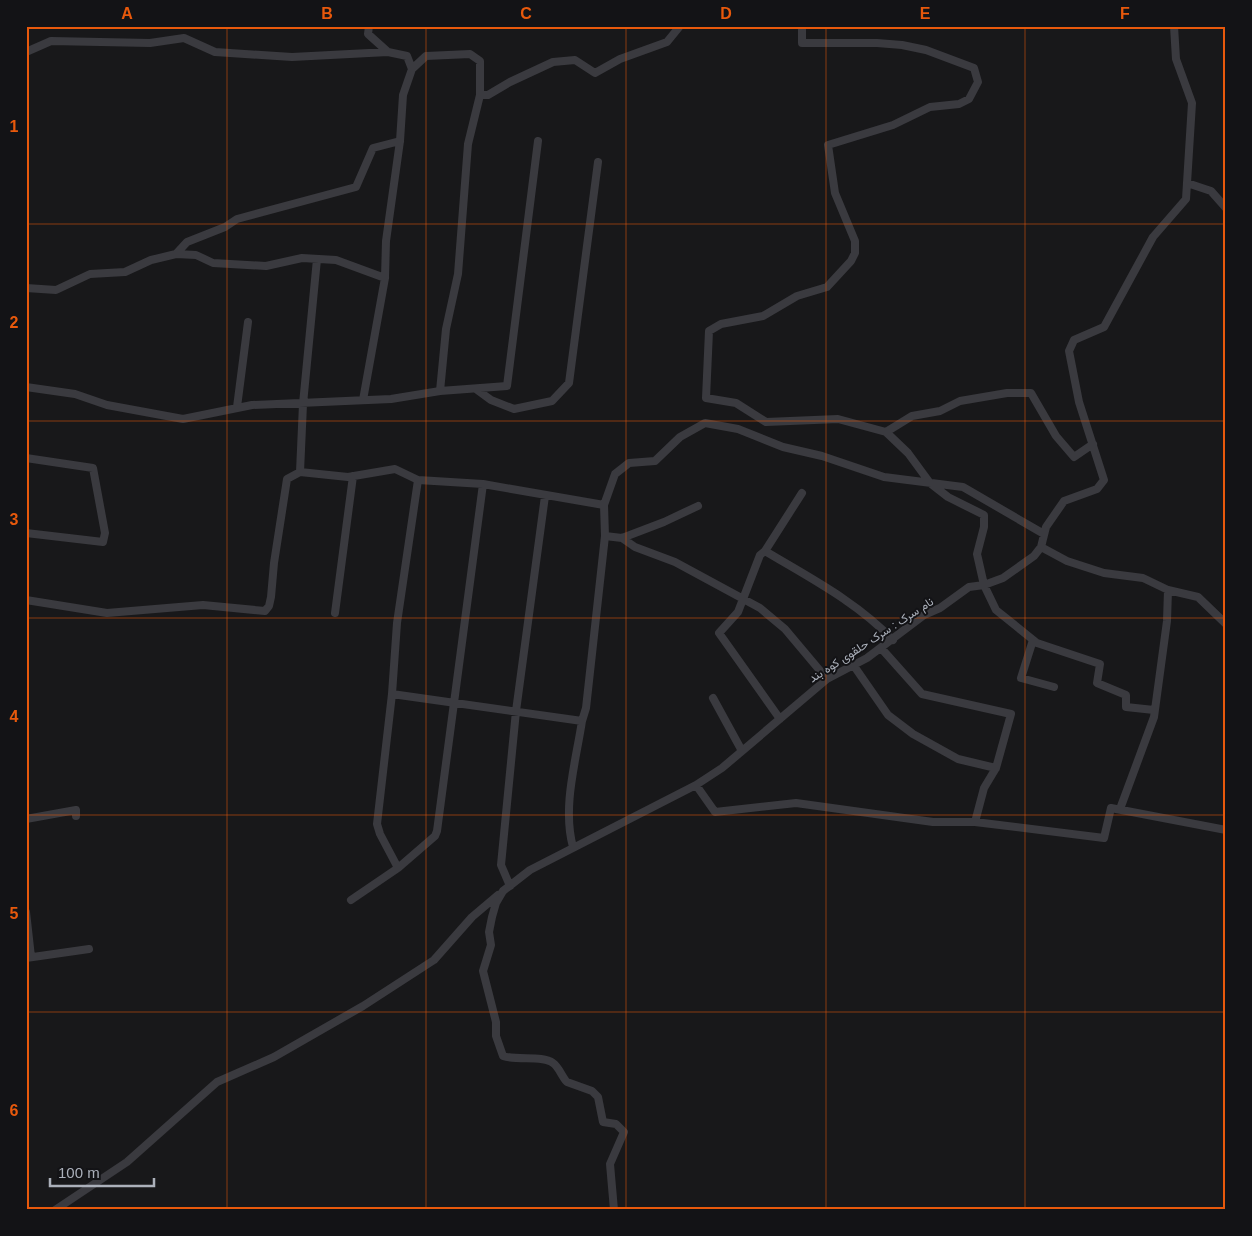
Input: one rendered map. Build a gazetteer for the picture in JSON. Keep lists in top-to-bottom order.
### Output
{
  "streets": {
    "street": ["نام سرک : سرک حلقوی کوه بند"]
  },
  "scale_bar": "100 m",
  "grid": {
    "columns": [
      "A",
      "B",
      "C",
      "D",
      "E",
      "F"
    ],
    "rows": [
      "1",
      "2",
      "3",
      "4",
      "5",
      "6"
    ]
  }
}
